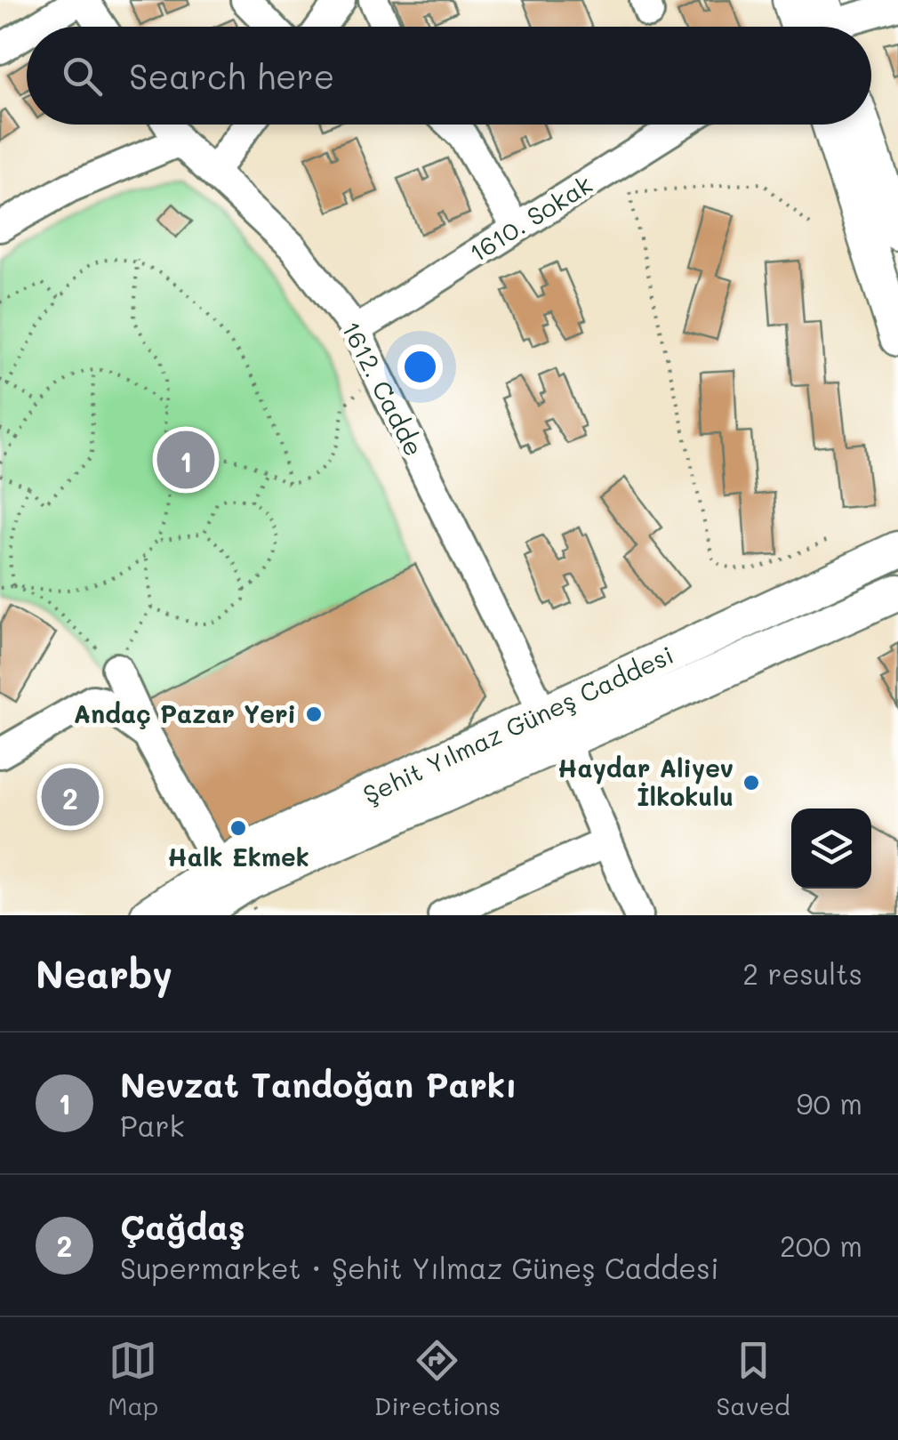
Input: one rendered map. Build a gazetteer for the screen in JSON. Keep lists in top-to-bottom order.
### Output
{
  "streets": {
    "main road": ["Şehit Yılmaz Güneş Caddesi"],
    "street": ["1610. Sokak", "1612. Cadde"]
  },
  "crossings": [
    ["1610. Sokak", "1612. Cadde"],
    ["1612. Cadde", "Şehit Yılmaz Güneş Caddesi"]
  ],
  "places": ["Andaç Pazar Yeri", "Haydar Aliyev İlkokulu", "Halk Ekmek"],
  "page": {
    "search": "Search here",
    "pins": ["1", "2"],
    "heading": ["Nearby", "2 results"],
    "list": [
      {
        "mark": "1",
        "name": "Nevzat Tandoğan Parkı",
        "note": "Park",
        "value": "90 m"
      },
      {
        "mark": "2",
        "name": "Çağdaş",
        "note": "Supermarket · Şehit Yılmaz Güneş Caddesi",
        "value": "200 m"
      }
    ],
    "nav": ["Map", "Directions", "Saved"]
  }
}
